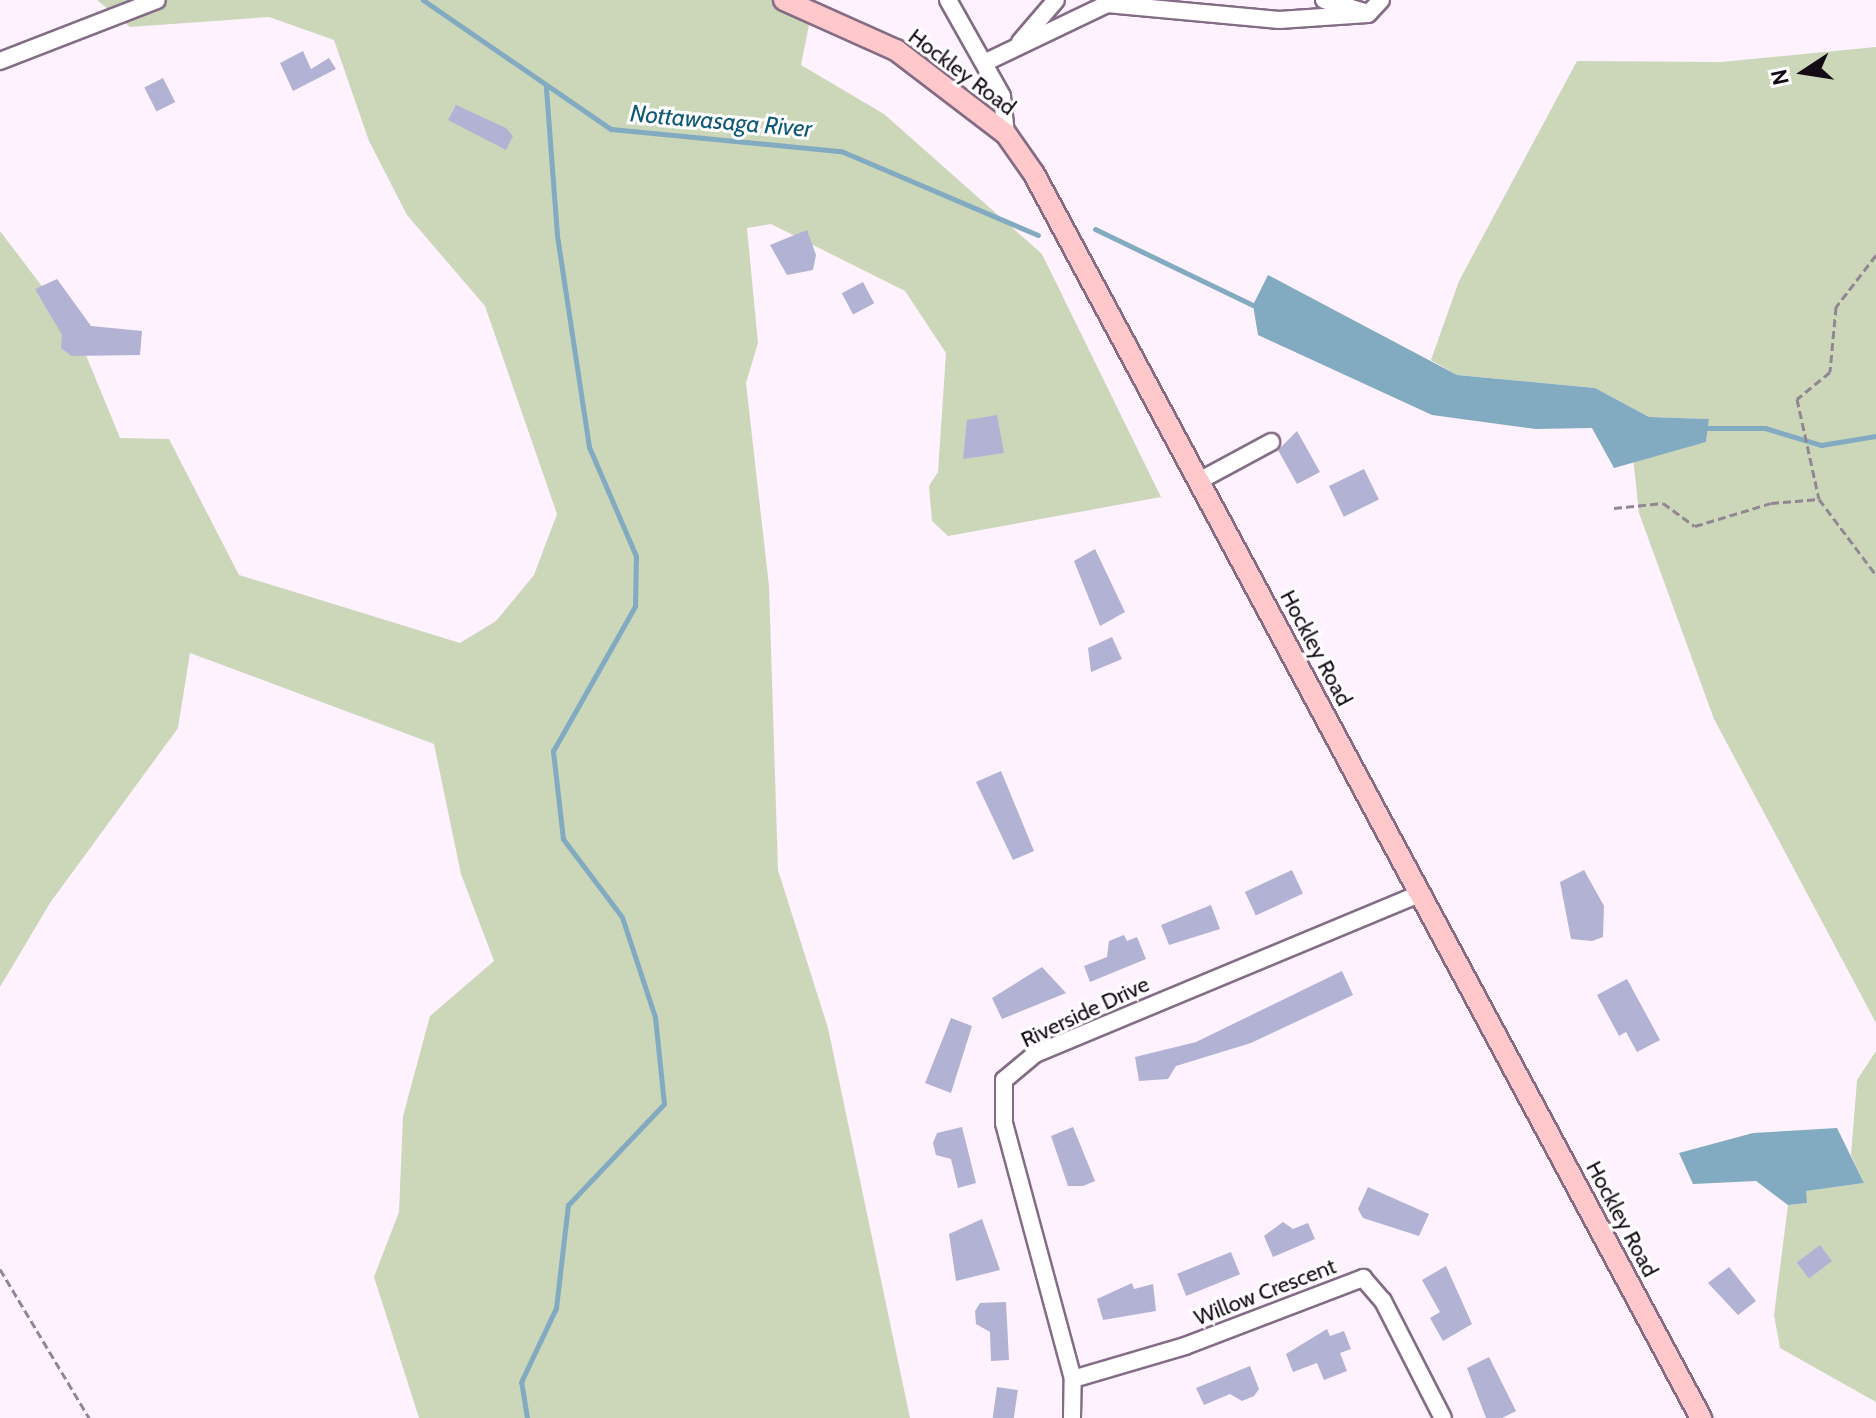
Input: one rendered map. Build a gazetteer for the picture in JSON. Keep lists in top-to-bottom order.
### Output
{
  "streets": {
    "main road": ["Hockley Road"],
    "street": ["Riverside Drive", "Willow Crescent"]
  },
  "crossings": [
    ["Hockley Road", "Riverside Drive"],
    ["Riverside Drive", "Willow Crescent"]
  ],
  "water": ["Nottawasaga River"],
  "north": "left"
}
